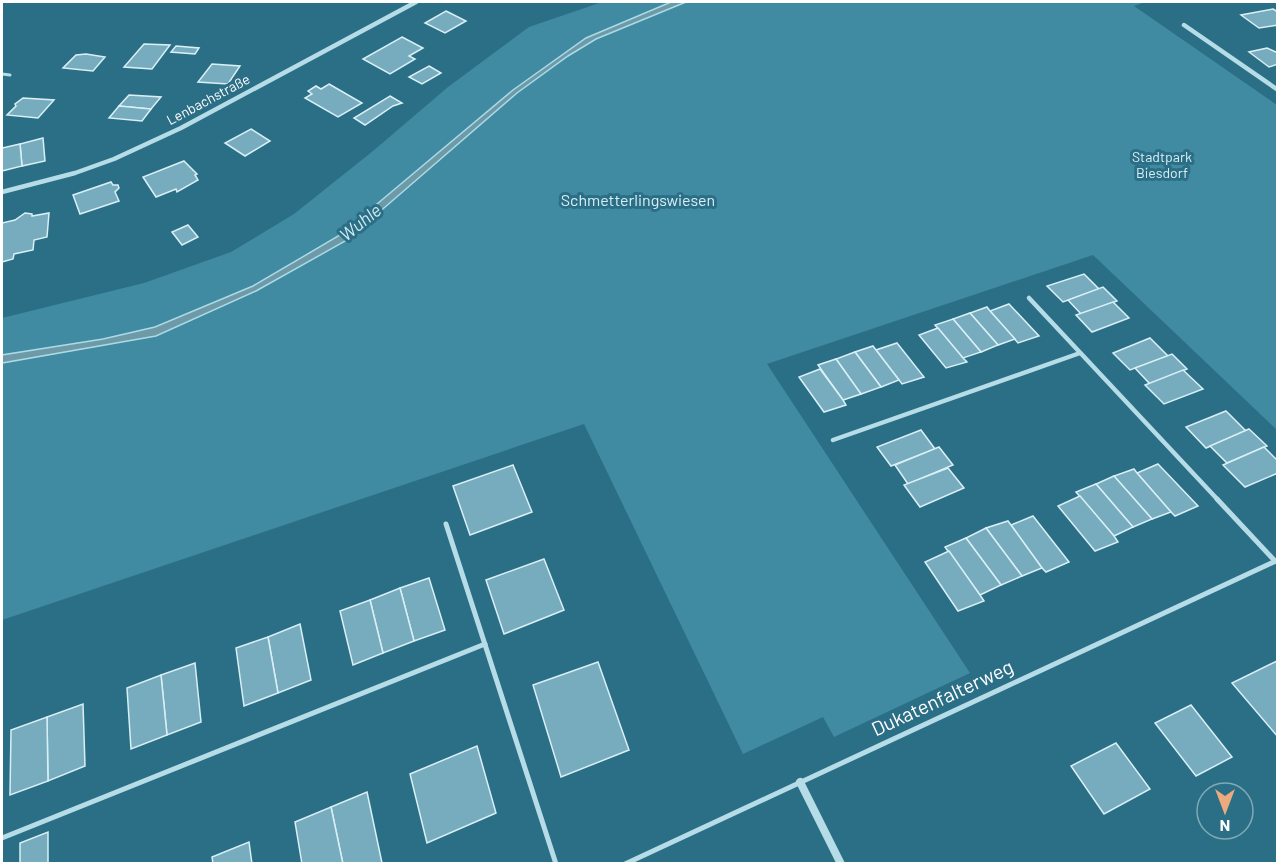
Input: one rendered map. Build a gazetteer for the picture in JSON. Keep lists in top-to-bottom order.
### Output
{
  "streets": {
    "street": ["Lenbachstraße"],
    "lane": ["Dukatenfalterweg"]
  },
  "water": ["Wuhle"],
  "parks": ["Stadtpark Biesdorf", "Schmetterlingswiesen"],
  "north": "bottom"
}
